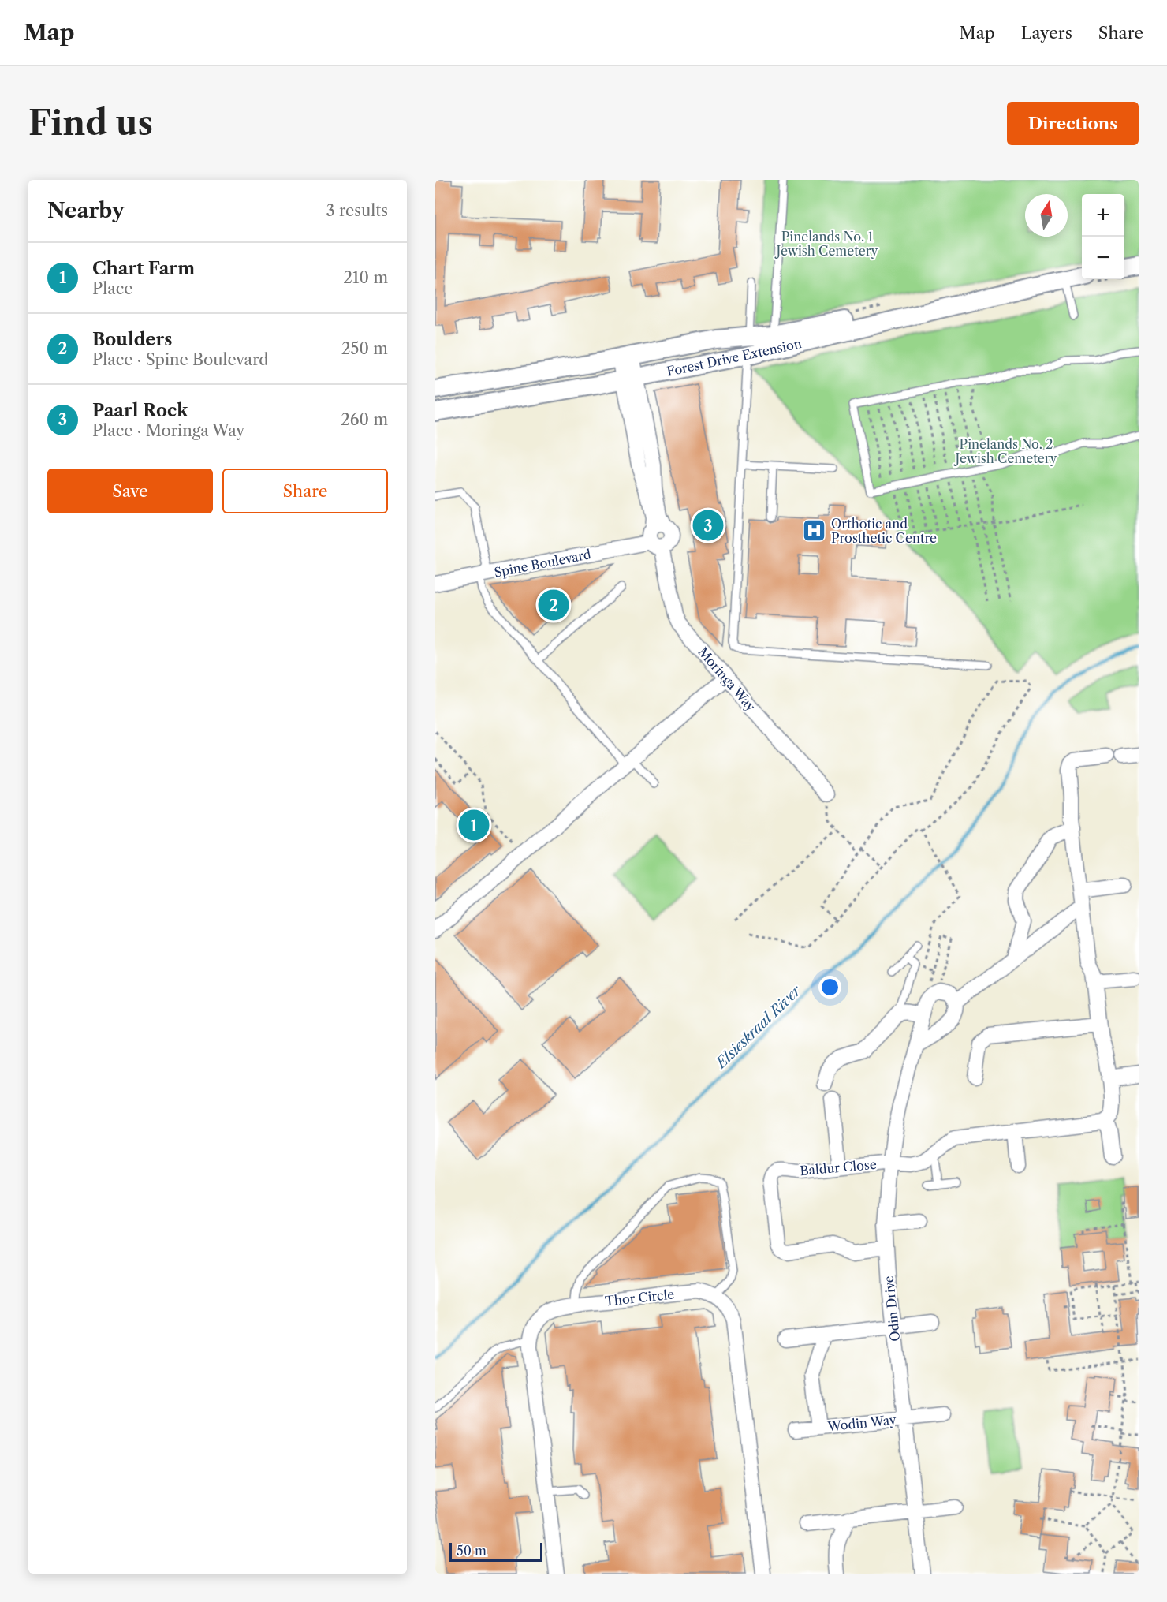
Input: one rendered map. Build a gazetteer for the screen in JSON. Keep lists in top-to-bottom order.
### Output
{
  "streets": {
    "street": [
      "Forest Drive Extension",
      "Spine Boulevard",
      "Moringa Way",
      "Baldur Close",
      "Thor Circle",
      "Odin Drive",
      "Wodin Way"
    ]
  },
  "crossings": [
    ["Forest Drive Extension", "Moringa Way"],
    ["Spine Boulevard", "Moringa Way"],
    ["Baldur Close", "Odin Drive"],
    ["Odin Drive", "Wodin Way"]
  ],
  "water": ["Elsieskraal River"],
  "parks": ["Pinelands No. 1 Jewish Cemetery", "Pinelands No. 2 Jewish Cemetery"],
  "places": {
    "hospital": ["Orthotic and Prosthetic Centre"]
  },
  "scale_bar": "50 m",
  "north": "top",
  "page": {
    "header": "Map",
    "nav": ["Map", "Layers", "Share"],
    "buttons": [
      "Directions",
      ["Save", "Share"]
    ],
    "title": "Find us",
    "heading": ["Nearby", "3 results"],
    "map_buttons": ["+", "−"],
    "list": [
      {
        "mark": "1",
        "name": "Chart Farm",
        "note": "Place",
        "value": "210 m"
      },
      {
        "mark": "2",
        "name": "Boulders",
        "note": "Place · Spine Boulevard",
        "value": "250 m"
      },
      {
        "mark": "3",
        "name": "Paarl Rock",
        "note": "Place · Moringa Way",
        "value": "260 m"
      }
    ],
    "pins": ["3", "2", "1"],
    "scale": "50 m"
  }
}
